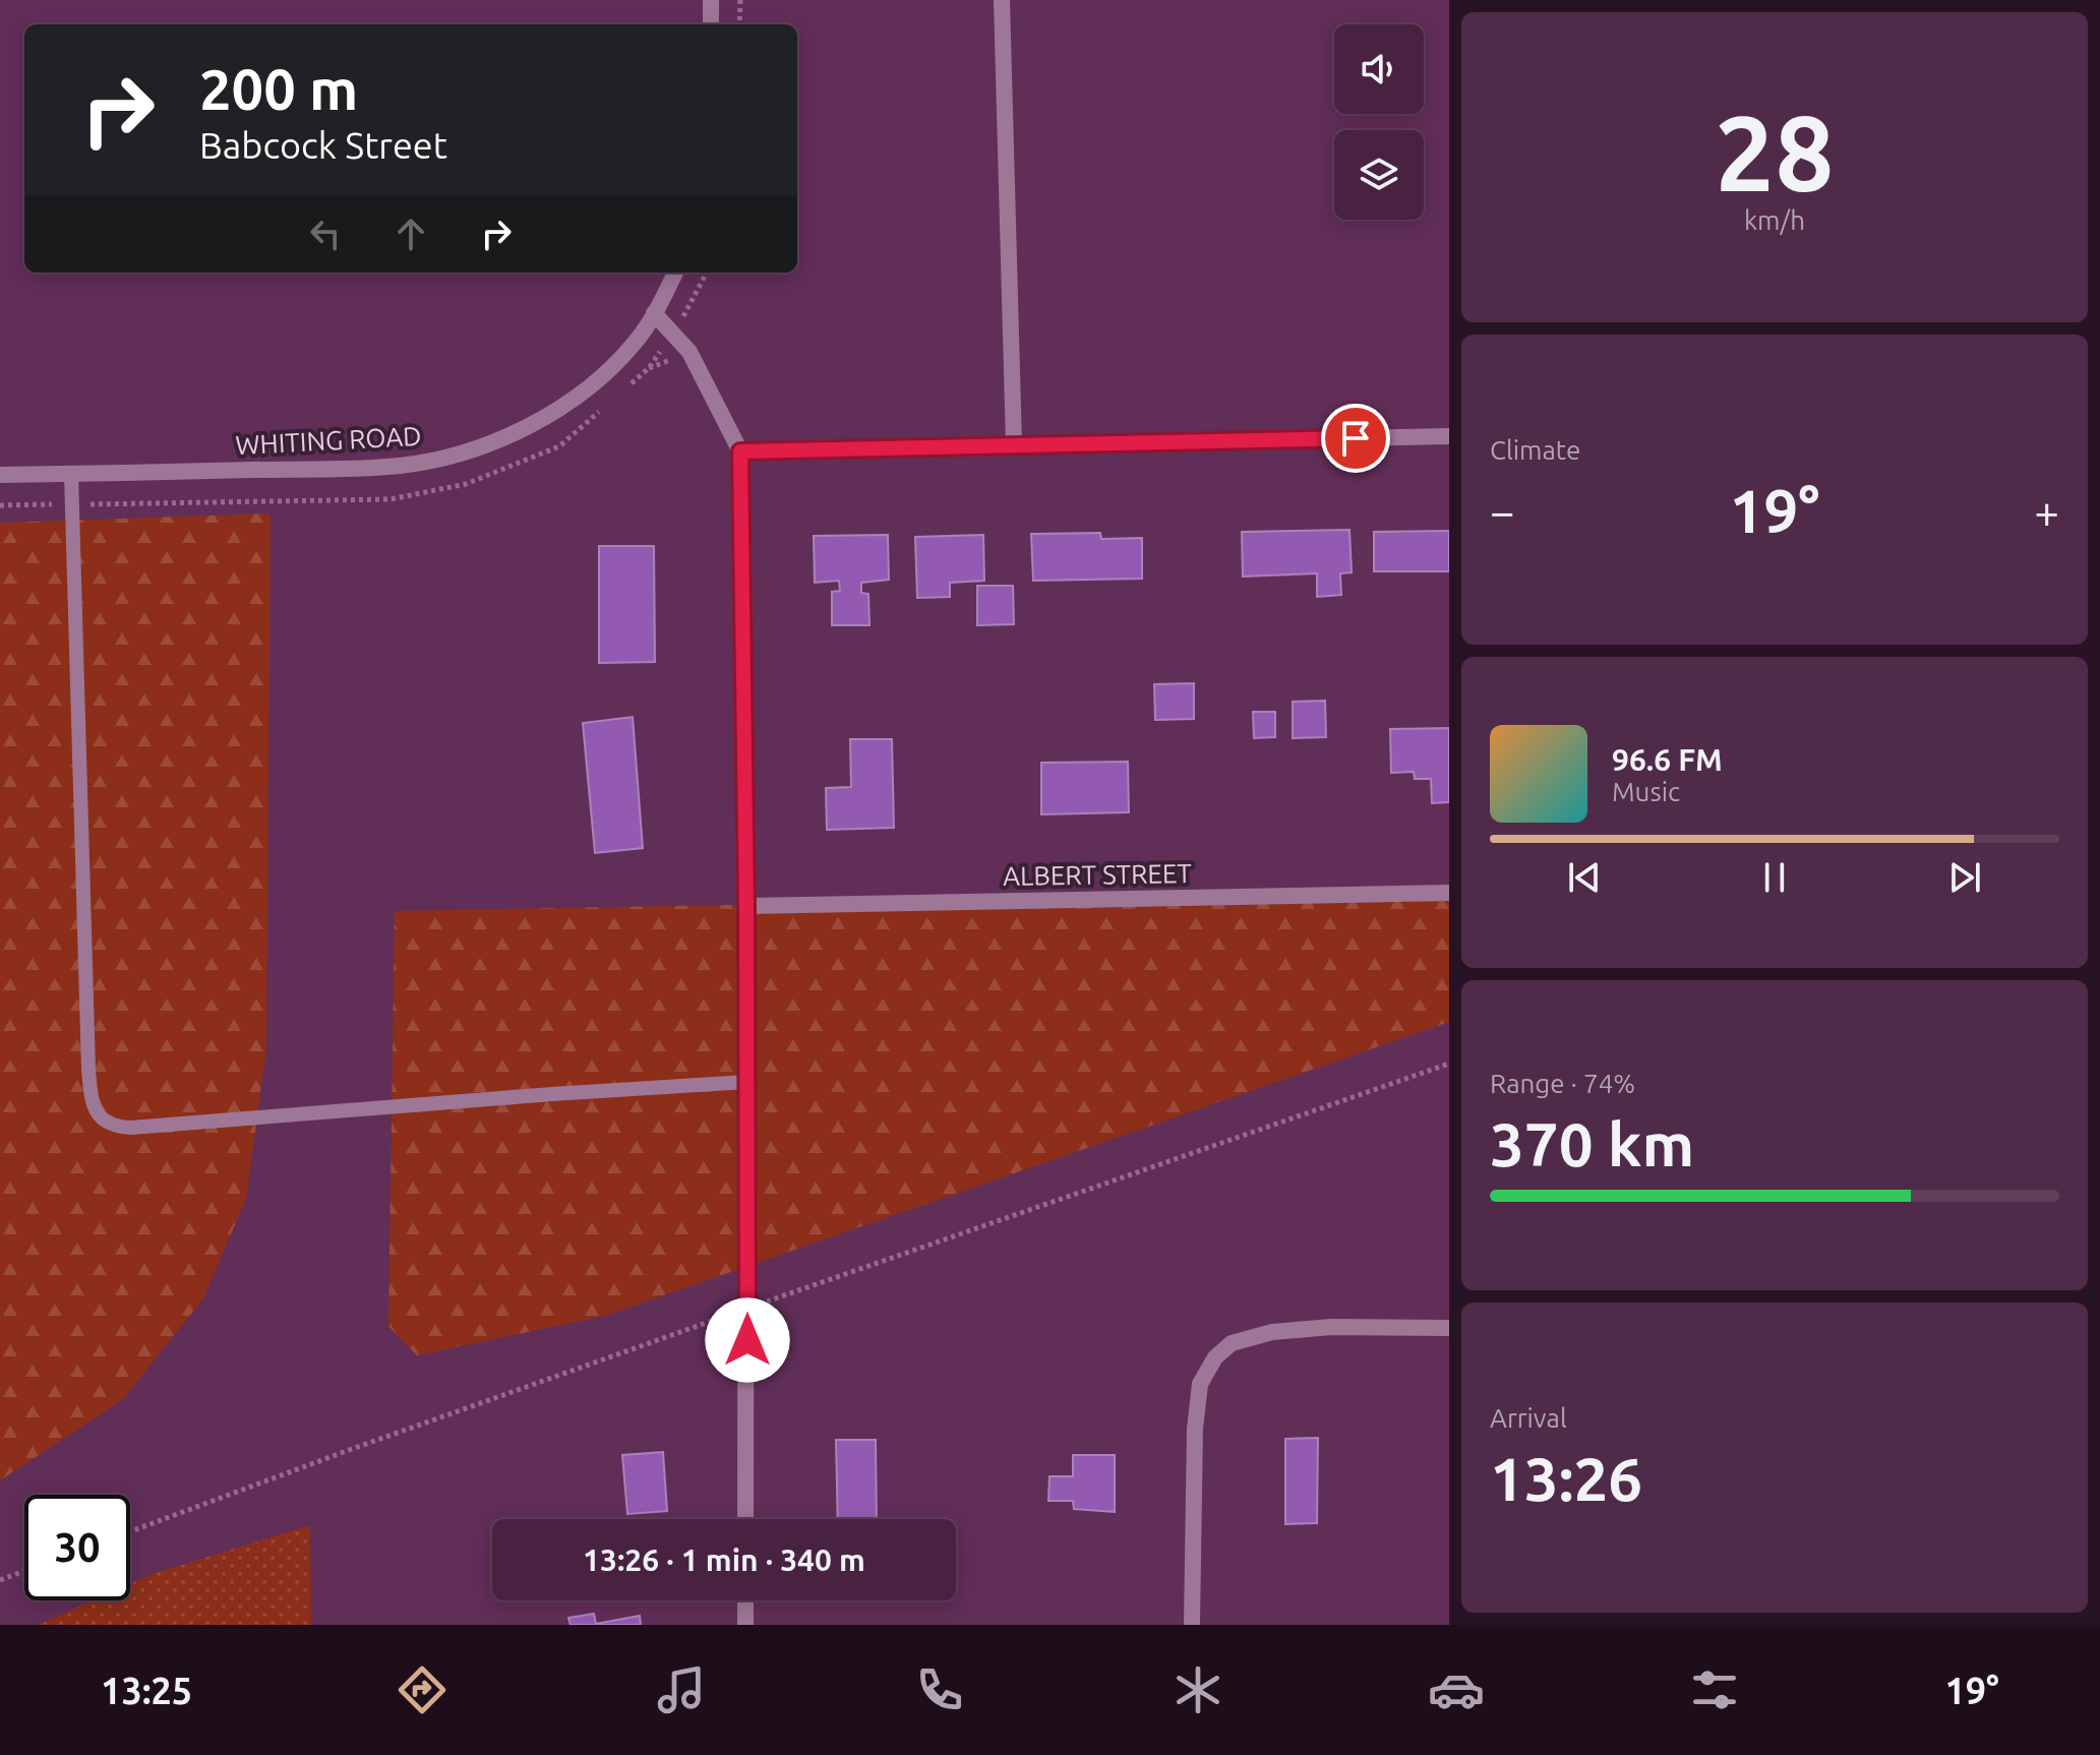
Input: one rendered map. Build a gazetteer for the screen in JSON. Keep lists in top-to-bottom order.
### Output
{
  "streets": {
    "street": ["WHITING ROAD", "ALBERT STREET"]
  },
  "page": {
    "tile": [
      ["28", "km/h"],
      "Climate",
      ["Range · 74%", "370 km"],
      ["Arrival", "13:26"]
    ],
    "turn": ["200 m", "Babcock Street"],
    "heat": ["−", "19°", "+"],
    "song": ["96.6 FM", "Music"],
    "limit": "30",
    "trip": "13:26 · 1 min · 340 m",
    "tabs": ["13:25", "19°"]
  }
}
